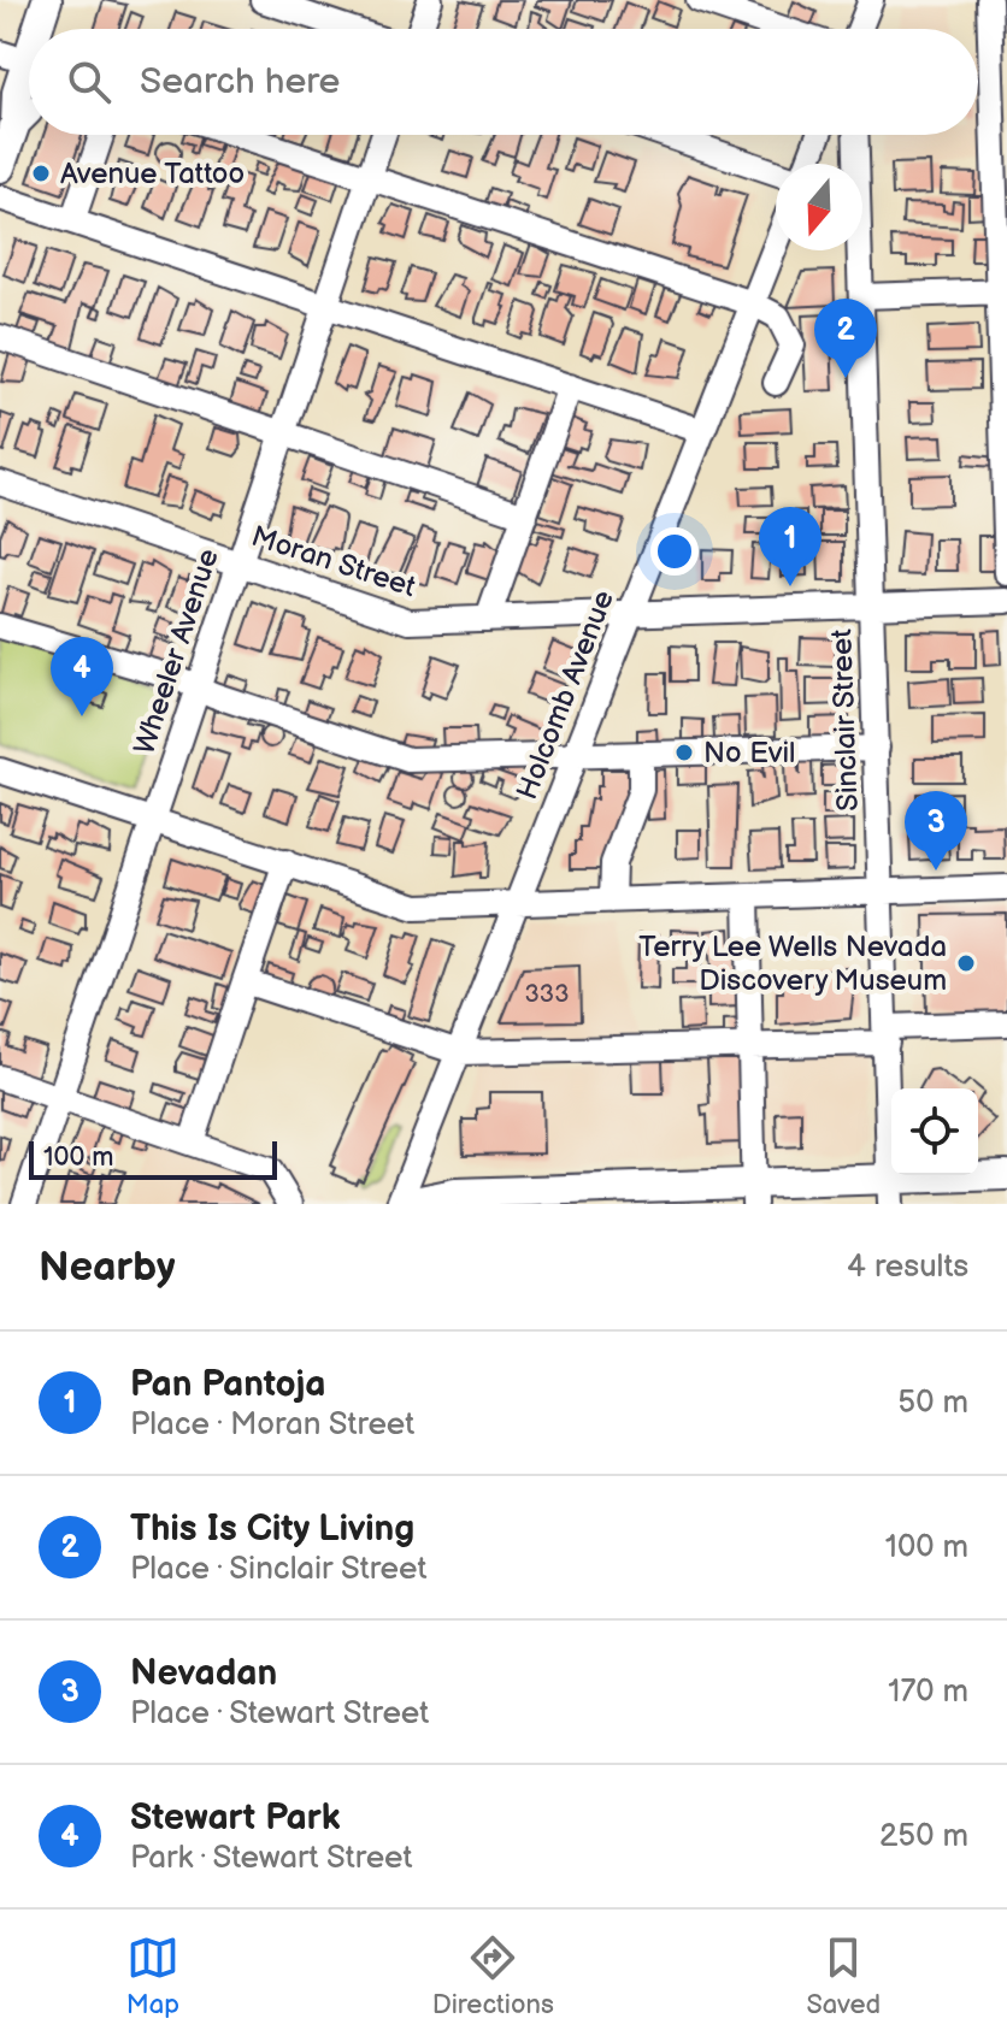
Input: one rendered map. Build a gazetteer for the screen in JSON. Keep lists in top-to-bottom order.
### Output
{
  "streets": {
    "street": [
      "Moran Street",
      "Wheeler Avenue",
      "Holcomb Avenue",
      "Sinclair Street"
    ]
  },
  "crossings": [
    ["Moran Street", "Wheeler Avenue"],
    ["Moran Street", "Holcomb Avenue"],
    ["Moran Street", "Sinclair Street"]
  ],
  "places": ["Avenue Tattoo", "No Evil", "Terry Lee Wells Nevada Discovery Museum"],
  "house_numbers": ["333"],
  "scale_bar": "100 m",
  "north": "bottom",
  "page": {
    "search": "Search here",
    "pins": [
      "2",
      "1",
      "4",
      "3"
    ],
    "scale": "100 m",
    "heading": ["Nearby", "4 results"],
    "list": [
      {
        "mark": "1",
        "name": "Pan Pantoja",
        "note": "Place · Moran Street",
        "value": "50 m"
      },
      {
        "mark": "2",
        "name": "This Is City Living",
        "note": "Place · Sinclair Street",
        "value": "100 m"
      },
      {
        "mark": "3",
        "name": "Nevadan",
        "note": "Place · Stewart Street",
        "value": "170 m"
      },
      {
        "mark": "4",
        "name": "Stewart Park",
        "note": "Park · Stewart Street",
        "value": "250 m"
      }
    ],
    "nav": ["Map", "Directions", "Saved"]
  }
}
